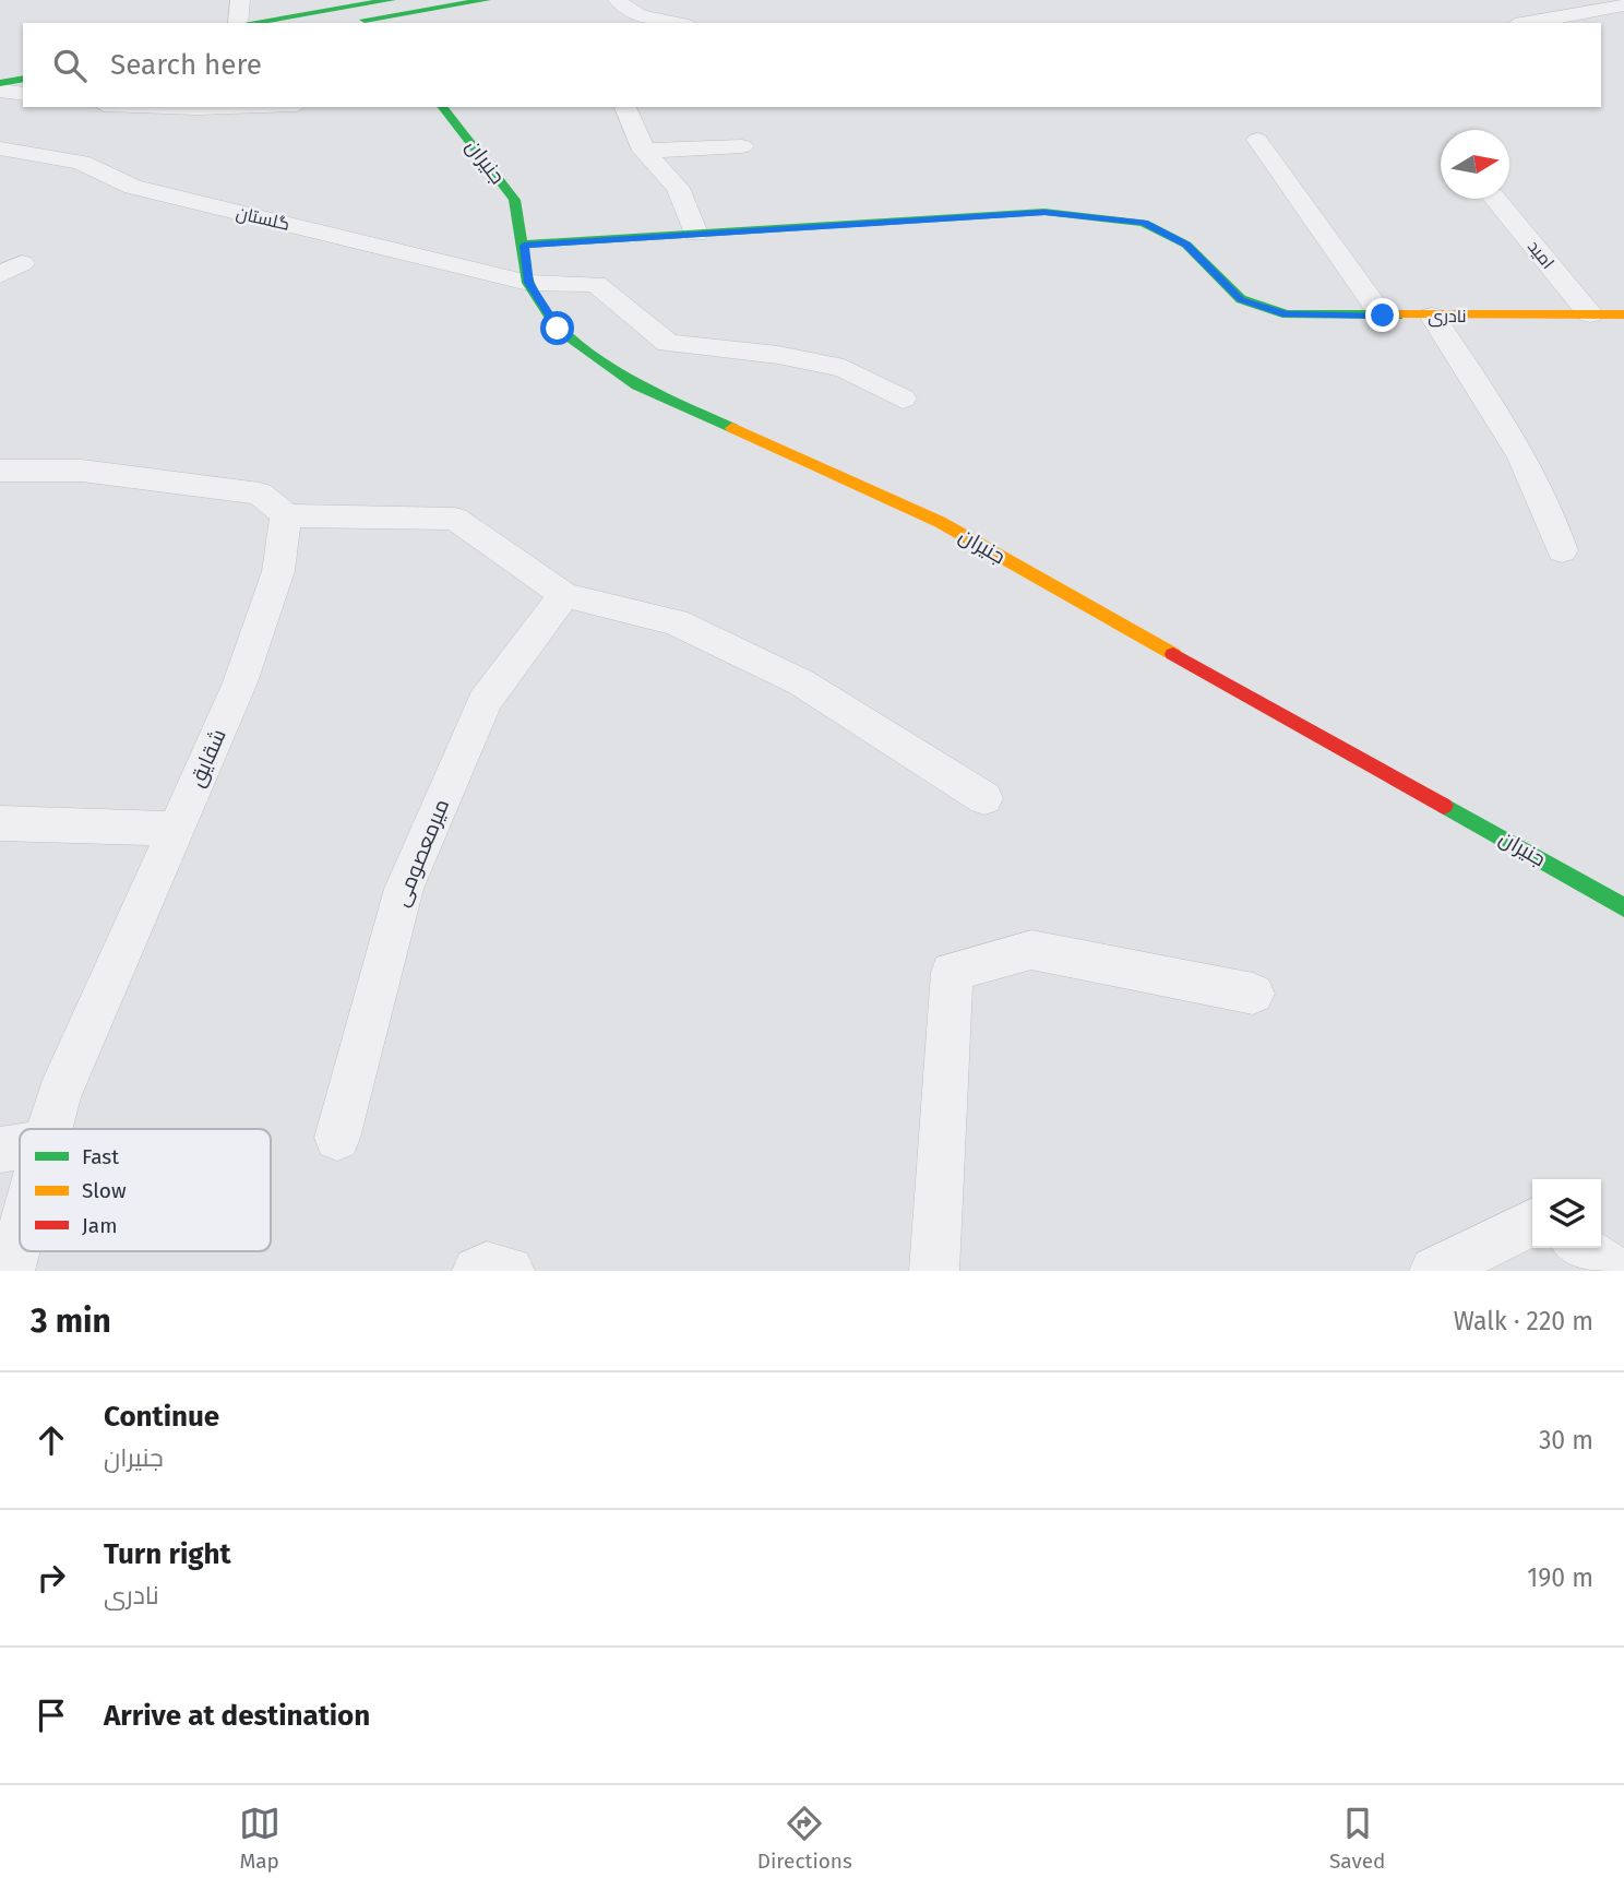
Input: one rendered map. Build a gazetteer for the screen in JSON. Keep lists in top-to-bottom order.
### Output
{
  "streets": {
    "street": [
      "جنیران",
      "گلستان",
      "امید",
      "نادری",
      "شقایق",
      "میرمعصومی"
    ]
  },
  "crossings": [
    ["جنیران", "گلستان"],
    ["جنیران", "نادری"],
    ["امید", "نادری"]
  ],
  "legend": ["Fast", "Slow", "Jam"],
  "north": "right",
  "page": {
    "search": "Search here",
    "heading": ["3 min", "Walk · 220 m"],
    "list": [
      ["Continue", "جنیران", "30 m"],
      ["Turn right", "نادری", "190 m"],
      "Arrive at destination"
    ],
    "nav": ["Map", "Directions", "Saved"]
  }
}
